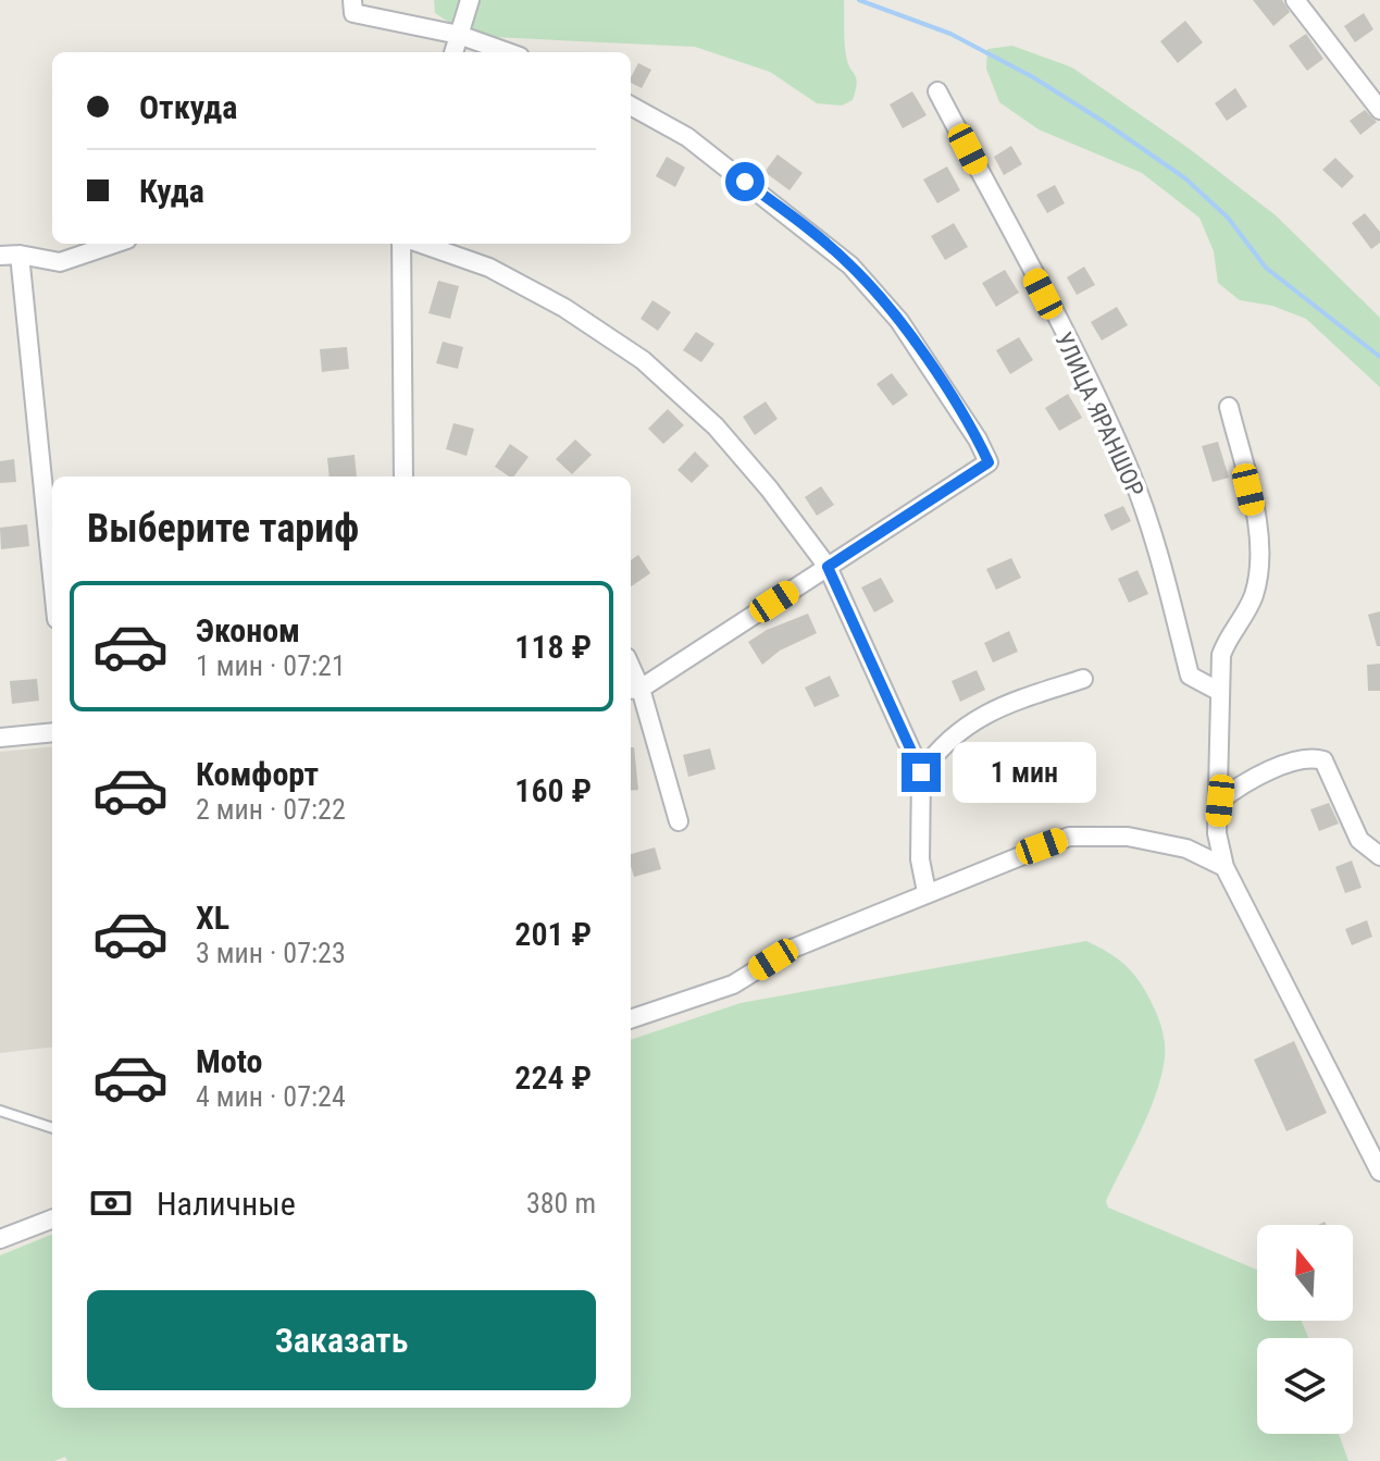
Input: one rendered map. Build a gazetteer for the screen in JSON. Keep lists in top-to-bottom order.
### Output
{
  "streets": {
    "street": ["УЛИЦА ЯРАНШОР"]
  },
  "north": "top",
  "page": {
    "banner": ["Откуда", "Куда"],
    "heading": "Выберите тариф",
    "list": [
      {
        "name": "Эконом",
        "note": "1 мин · 07:21",
        "value": "118 ₽"
      },
      {
        "name": "Комфорт",
        "note": "2 мин · 07:22",
        "value": "160 ₽"
      },
      {
        "name": "XL",
        "note": "3 мин · 07:23",
        "value": "201 ₽"
      },
      {
        "name": "Moto",
        "note": "4 мин · 07:24",
        "value": "224 ₽"
      }
    ],
    "bubble": "1 мин",
    "pay": ["Наличные", "380 m"],
    "buttons": "Заказать"
  }
}
